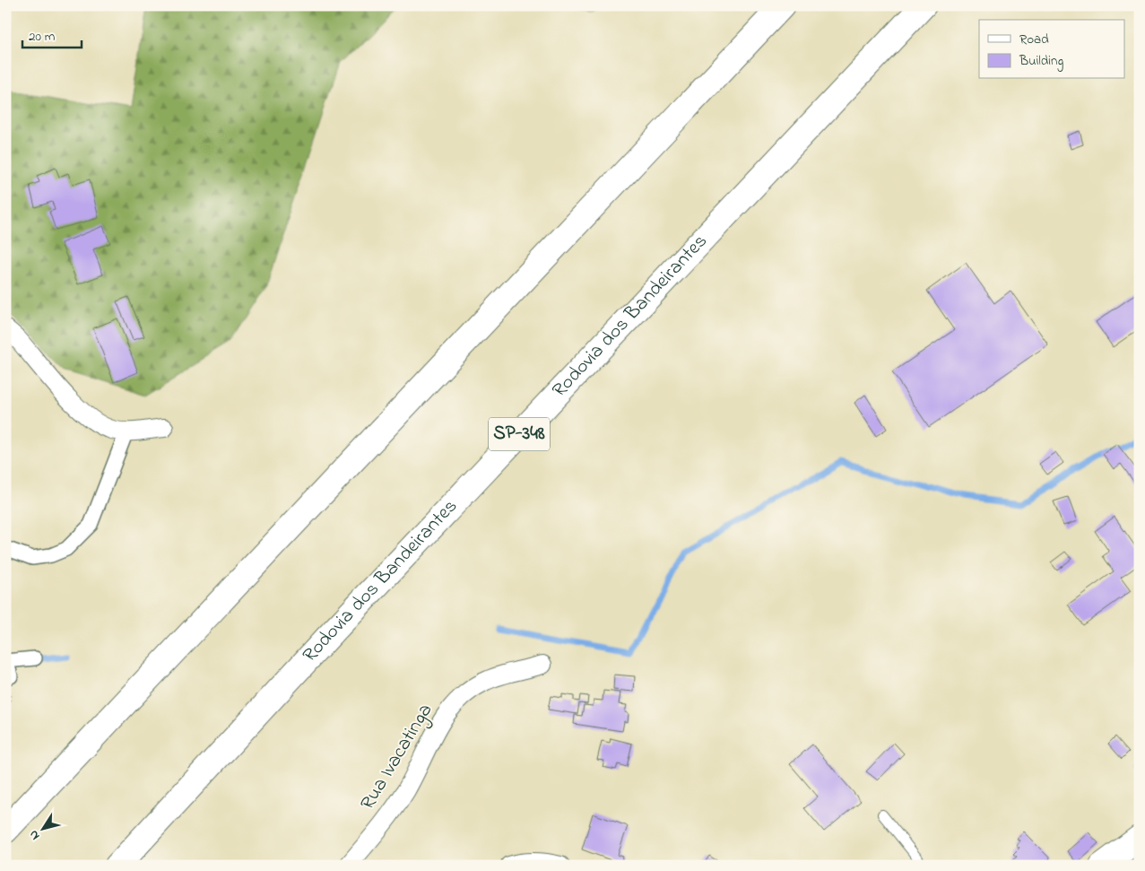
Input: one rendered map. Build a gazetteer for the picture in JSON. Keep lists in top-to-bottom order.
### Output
{
  "streets": {
    "main road": ["Rodovia dos Bandeirantes", "SP-348"],
    "street": ["Rua Ivacatinga"]
  },
  "legend": ["Road", "Building"],
  "scale_bar": "20 m",
  "north": "bottom left"
}
